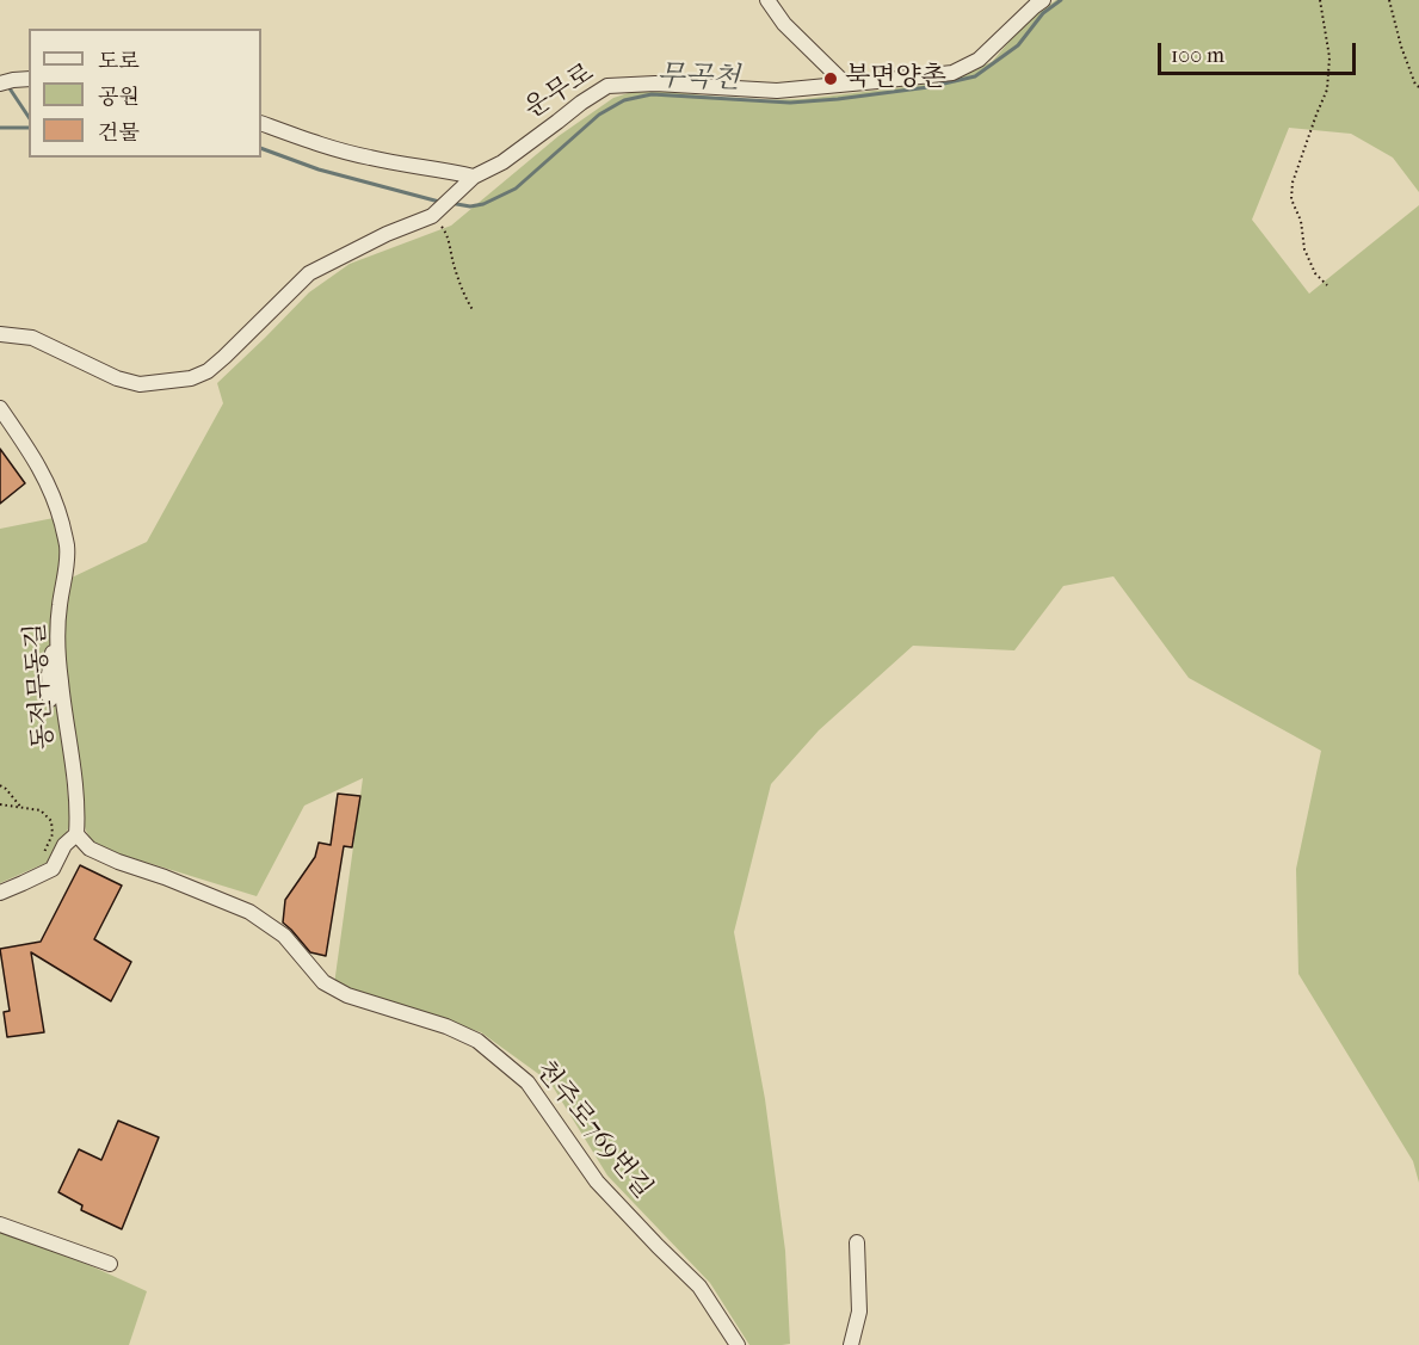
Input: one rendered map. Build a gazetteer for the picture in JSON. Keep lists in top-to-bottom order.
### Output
{
  "streets": {
    "street": ["운무로", "동전무동길", "천주로769번길"]
  },
  "crossings": [
    ["동전무동길", "천주로769번길"]
  ],
  "water": ["무곡천"],
  "places": ["북면양촌"],
  "legend": ["도로", "공원", "건물"],
  "scale_bar": "100 m"
}
